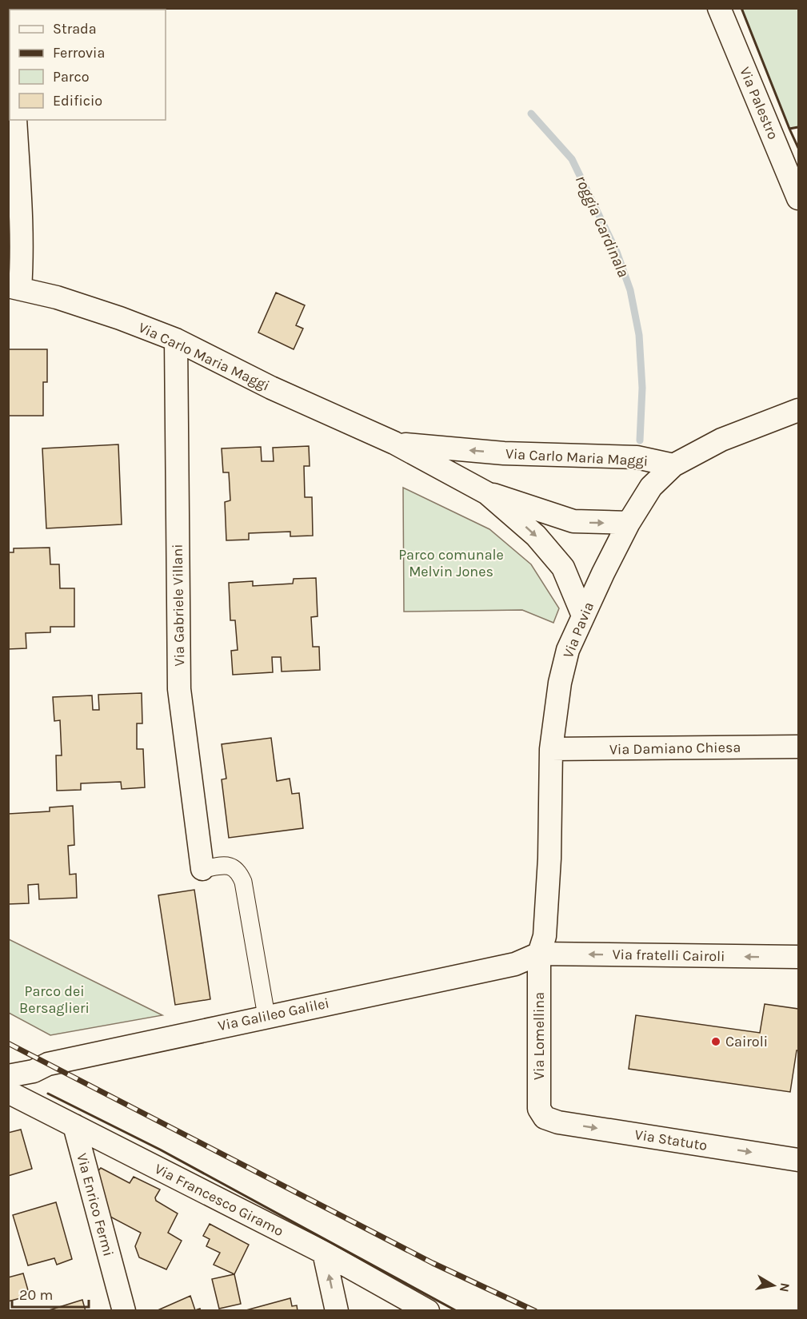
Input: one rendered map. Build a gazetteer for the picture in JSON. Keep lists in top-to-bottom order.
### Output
{
  "streets": {
    "street": [
      "Via Palestro",
      "Via Carlo Maria Maggi",
      "Via Gabriele Villani",
      "Via Pavia",
      "Via Damiano Chiesa",
      "Via fratelli Cairoli",
      "Via Galileo Galilei",
      "Via Lomellina",
      "Via Statuto",
      "Via Francesco Giramo",
      "Via Enrico Fermi"
    ]
  },
  "crossings": [
    ["Via Carlo Maria Maggi", "Via Gabriele Villani"],
    ["Via Carlo Maria Maggi", "Via Pavia"],
    ["Via Pavia", "Via Damiano Chiesa"],
    ["Via Pavia", "Via fratelli Cairoli"],
    ["Via Pavia", "Via Galileo Galilei"],
    ["Via Pavia", "Via Lomellina"],
    ["Via fratelli Cairoli", "Via Galileo Galilei"],
    ["Via fratelli Cairoli", "Via Lomellina"],
    ["Via Galileo Galilei", "Via Lomellina"],
    ["Via Lomellina", "Via Statuto"],
    ["Via Francesco Giramo", "Via Enrico Fermi"]
  ],
  "one_way": ["Via fratelli Cairoli", "Via Statuto"],
  "water": ["roggia Cardinala"],
  "parks": ["Parco comunale Melvin Jones", "Parco dei Bersaglieri"],
  "places": ["Cairoli"],
  "legend": [
    "Strada",
    "Ferrovia",
    "Parco",
    "Edificio"
  ],
  "scale_bar": "20 m",
  "north": "right"
}
